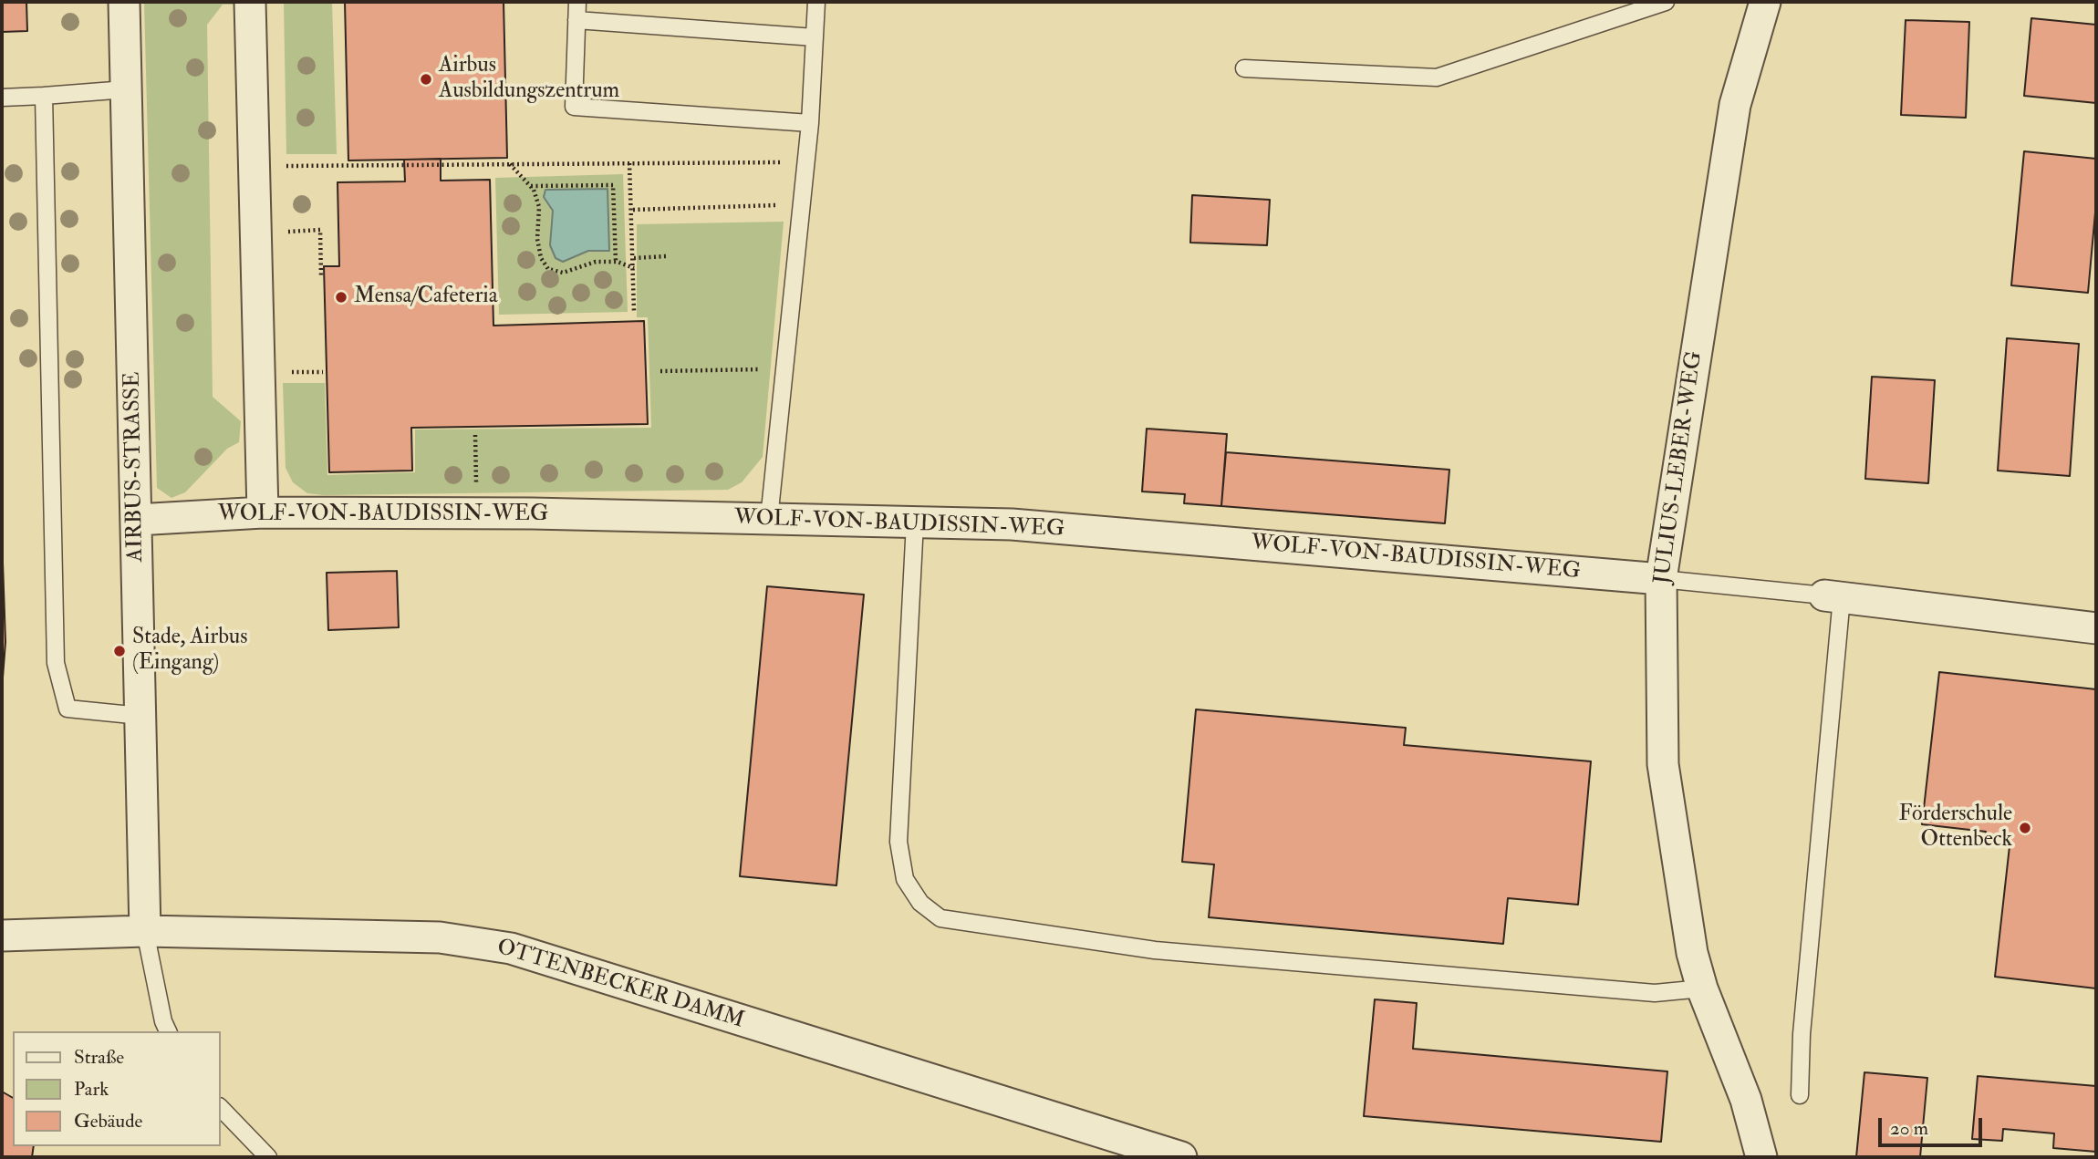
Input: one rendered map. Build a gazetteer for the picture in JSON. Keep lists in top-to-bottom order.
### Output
{
  "streets": {
    "street": [
      "AIRBUS-STRASSE",
      "JULIUS-LEBER-WEG",
      "WOLF-VON-BAUDISSIN-WEG",
      "OTTENBECKER DAMM"
    ]
  },
  "crossings": [
    ["AIRBUS-STRASSE", "WOLF-VON-BAUDISSIN-WEG"],
    ["AIRBUS-STRASSE", "OTTENBECKER DAMM"],
    ["JULIUS-LEBER-WEG", "WOLF-VON-BAUDISSIN-WEG"]
  ],
  "places": [
    "Airbus Ausbildungszentrum",
    "Mensa/Cafeteria",
    "Stade, Airbus (Eingang)",
    "Förderschule Ottenbeck"
  ],
  "legend": ["Straße", "Park", "Gebäude"],
  "scale_bar": "20 m"
}
